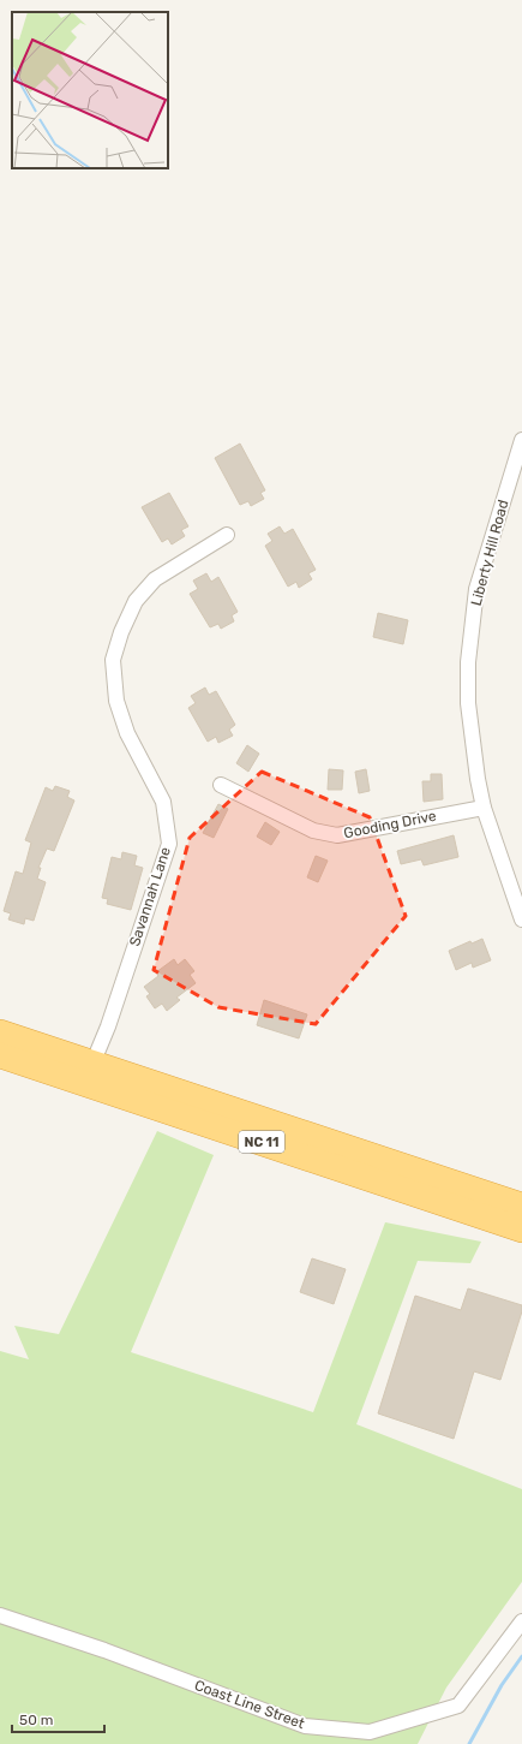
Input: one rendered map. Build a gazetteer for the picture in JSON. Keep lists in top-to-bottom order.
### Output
{
  "streets": {
    "highway": ["NC 11"],
    "street": [
      "Liberty Hill Road",
      "Gooding Drive",
      "Savannah Lane",
      "Coast Line Street"
    ]
  },
  "crossings": [
    ["Liberty Hill Road", "Gooding Drive"],
    ["Savannah Lane", "NC 11"]
  ],
  "scale_bar": "50 m"
}
